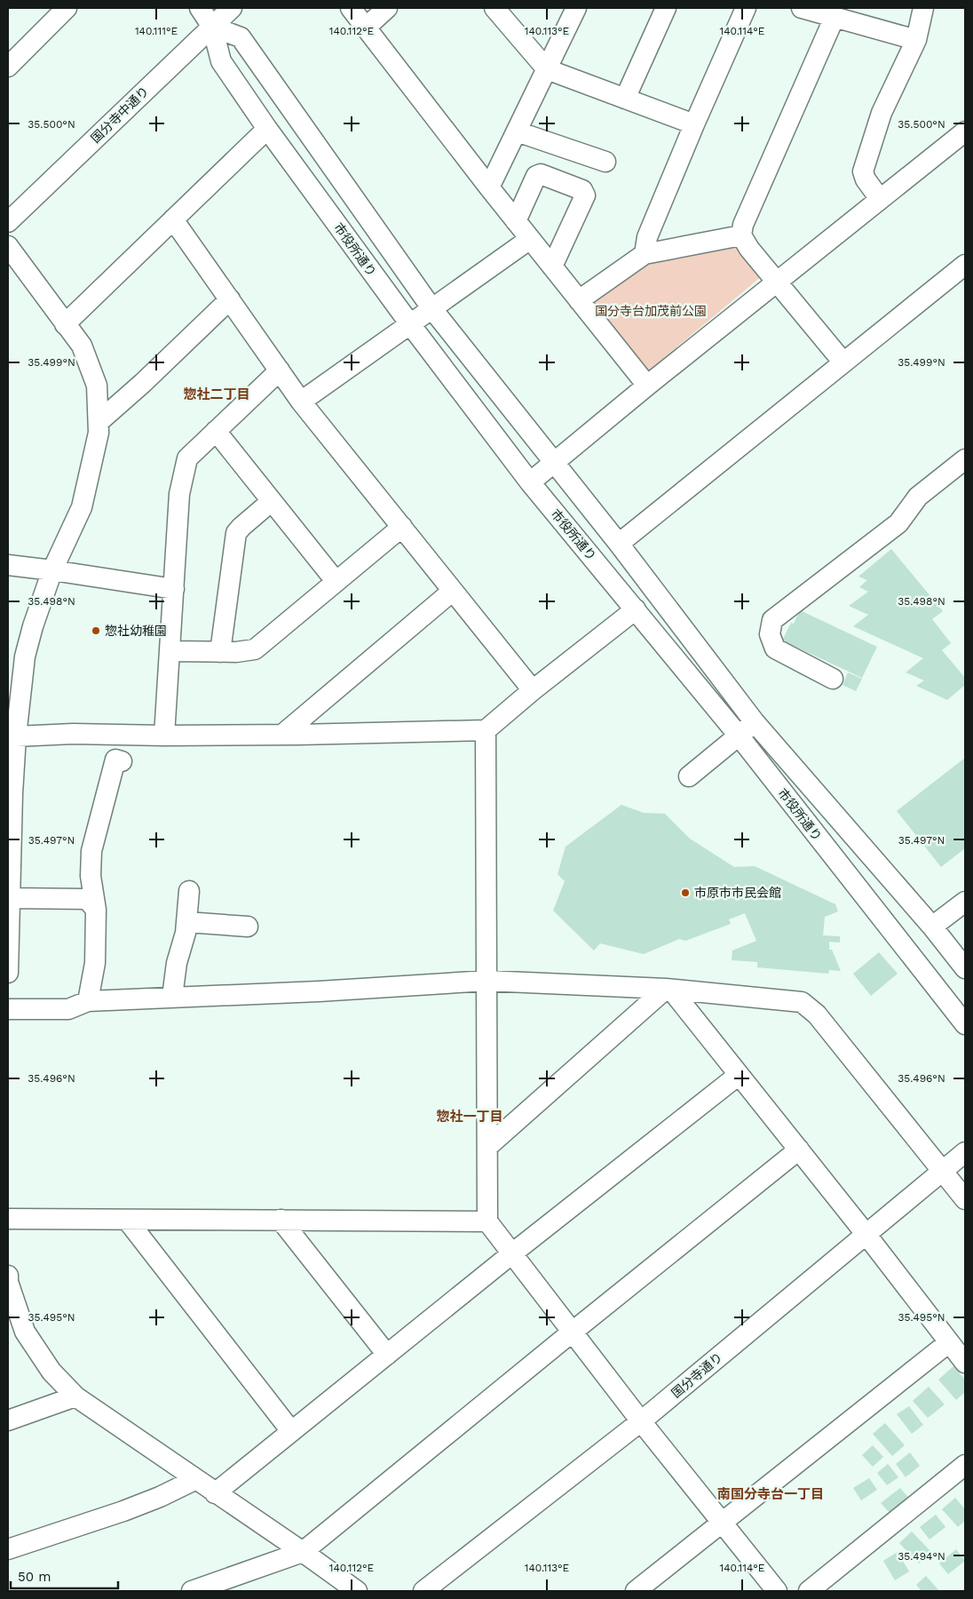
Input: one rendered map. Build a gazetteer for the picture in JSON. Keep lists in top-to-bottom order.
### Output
{
  "streets": {
    "street": ["国分寺中通り", "市役所通り", "国分寺通り"]
  },
  "crossings": [
    ["国分寺中通り", "市役所通り"]
  ],
  "districts": ["惣社二丁目", "惣社一丁目", "南国分寺台一丁目"],
  "parks": ["国分寺台加茂前公園"],
  "places": ["惣社幼稚園", "市原市市民会館"],
  "scale_bar": "50 m",
  "coordinates": [
    "140.111°E",
    "140.112°E",
    "140.113°E",
    "140.114°E",
    "35.500°N",
    "35.499°N",
    "35.498°N",
    "35.497°N",
    "35.496°N",
    "35.495°N",
    "35.494°N"
  ]
}
